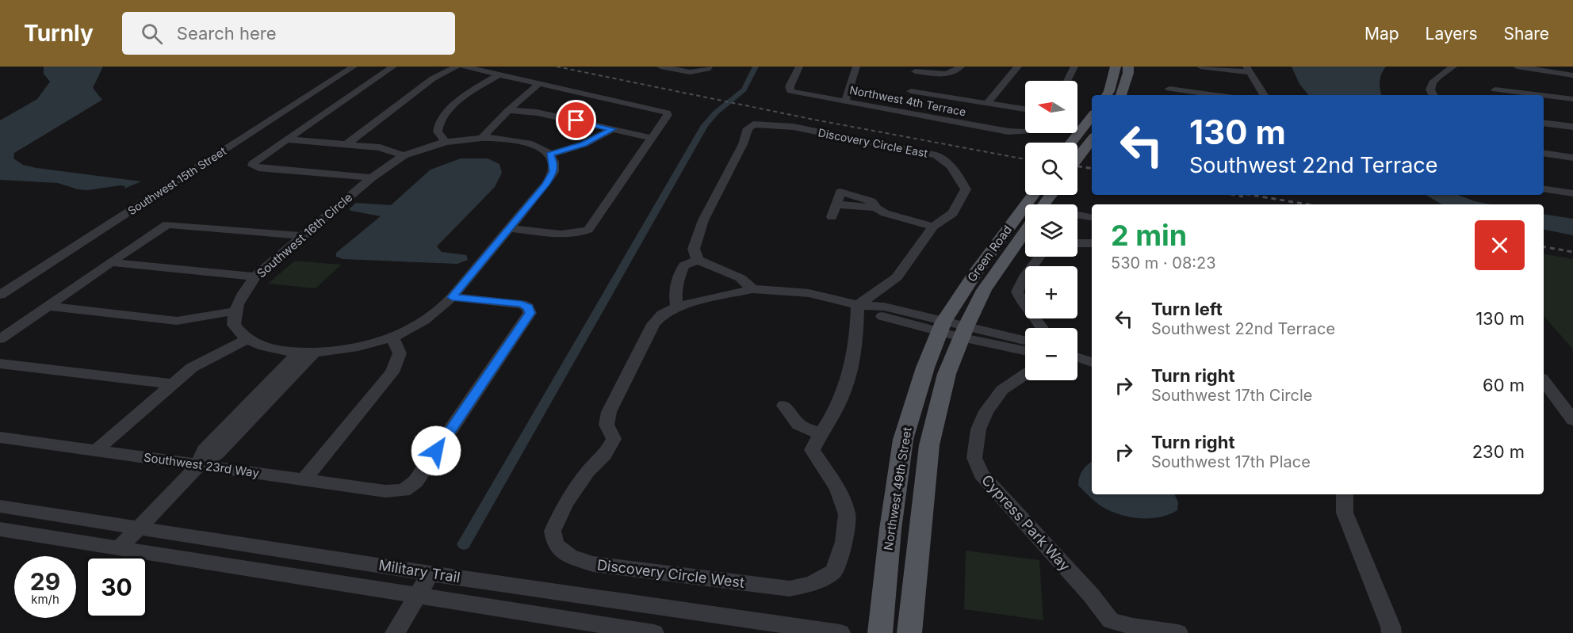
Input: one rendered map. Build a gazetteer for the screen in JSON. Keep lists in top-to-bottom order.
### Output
{
  "streets": {
    "main road": ["Green Road", "Northwest 49th Street"],
    "street": [
      "Northwest 4th Terrace",
      "Discovery Circle East",
      "Southwest 15th Street",
      "Southwest 16th Circle",
      "Southwest 23rd Way",
      "Cypress Park Way",
      "Military Trail",
      "Discovery Circle West"
    ]
  },
  "crossings": [
    ["Discovery Circle East", "Discovery Circle West"],
    ["Green Road", "Northwest 49th Street"],
    ["Green Road", "Discovery Circle West"],
    ["Northwest 49th Street", "Discovery Circle West"]
  ],
  "north": "left",
  "page": {
    "header": "Turnly",
    "search": "Search here",
    "nav": ["Map", "Layers", "Share"],
    "map_buttons": ["+", "−"],
    "turn": ["130 m", "Southwest 22nd Terrace"],
    "heading": ["2 min", "530 m · 08:23"],
    "list": [
      {
        "name": "Turn left",
        "note": "Southwest 22nd Terrace",
        "value": "130 m"
      },
      {
        "name": "Turn right",
        "note": "Southwest 17th Circle",
        "value": "60 m"
      },
      {
        "name": "Turn right",
        "note": "Southwest 17th Place",
        "value": "230 m"
      }
    ],
    "speed": "29 km/h",
    "limit": "30"
  }
}
